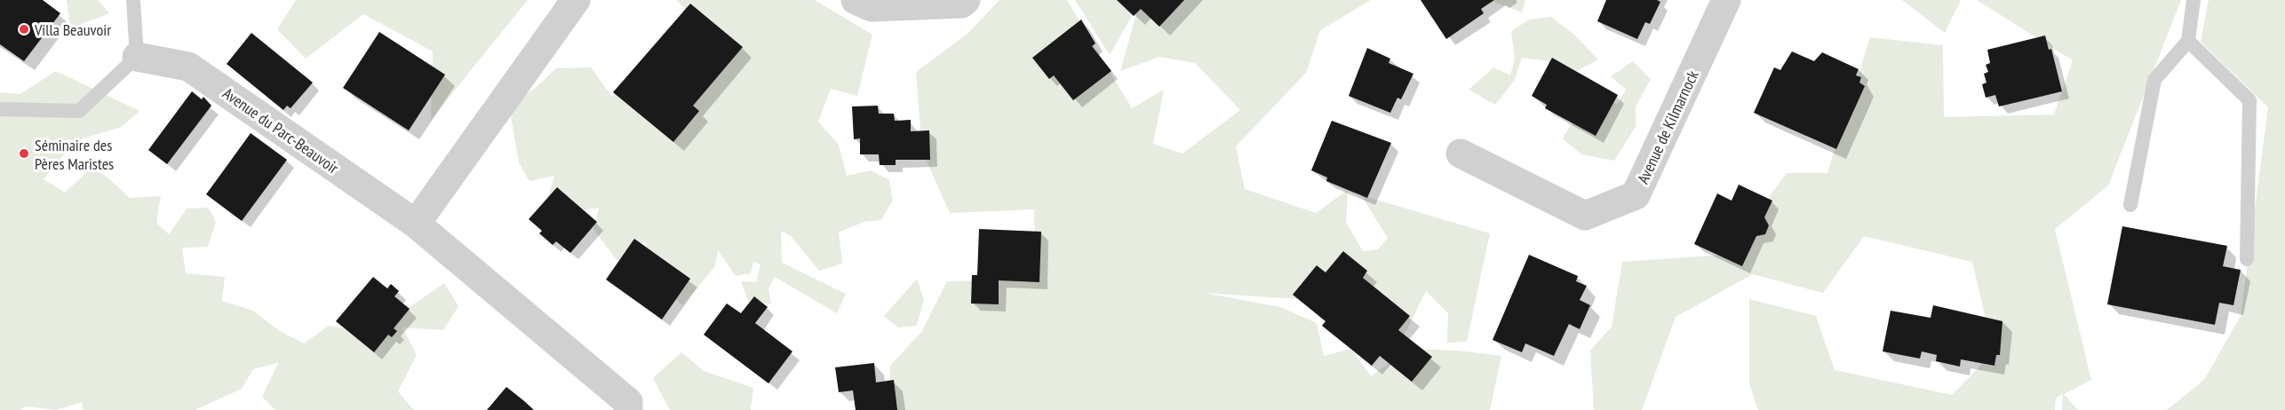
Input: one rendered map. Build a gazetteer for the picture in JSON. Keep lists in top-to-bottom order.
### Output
{
  "streets": {
    "street": ["Avenue de Kilmarnock", "Avenue du Parc-Beauvoir"]
  },
  "places": ["Villa Beauvoir", "Séminaire des Pères Maristes"]
}
